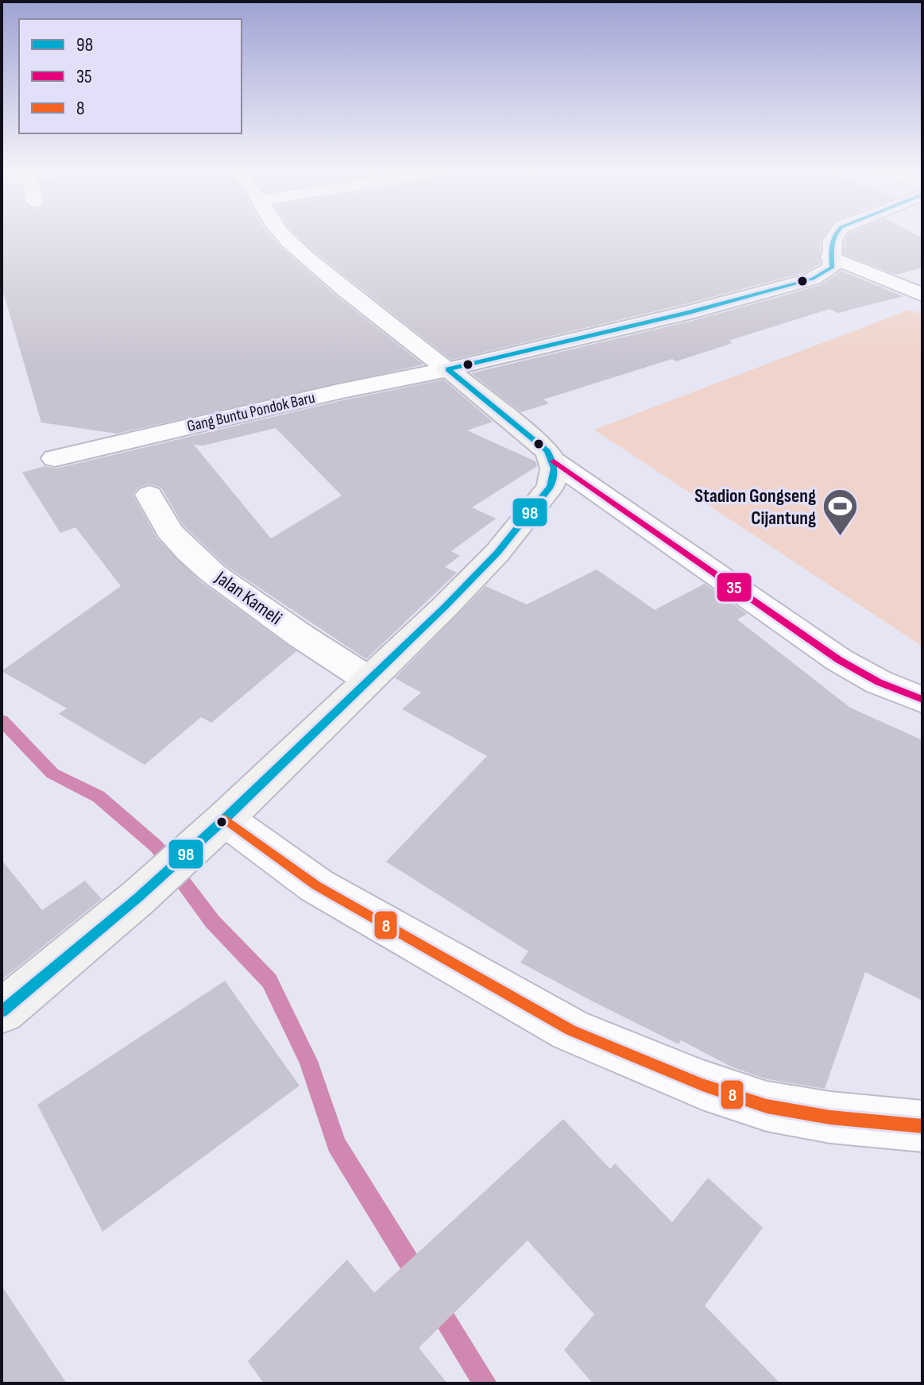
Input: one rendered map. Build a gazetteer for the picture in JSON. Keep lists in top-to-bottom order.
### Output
{
  "streets": {
    "street": ["Gang Buntu Pondok Baru", "Jalan Kameli"]
  },
  "places": {
    "sports": ["Stadion Gongseng Cijantung"]
  },
  "lines": ["transit line 98", "transit line 35", "transit line 8"],
  "legend": ["98", "35", "8"]
}
